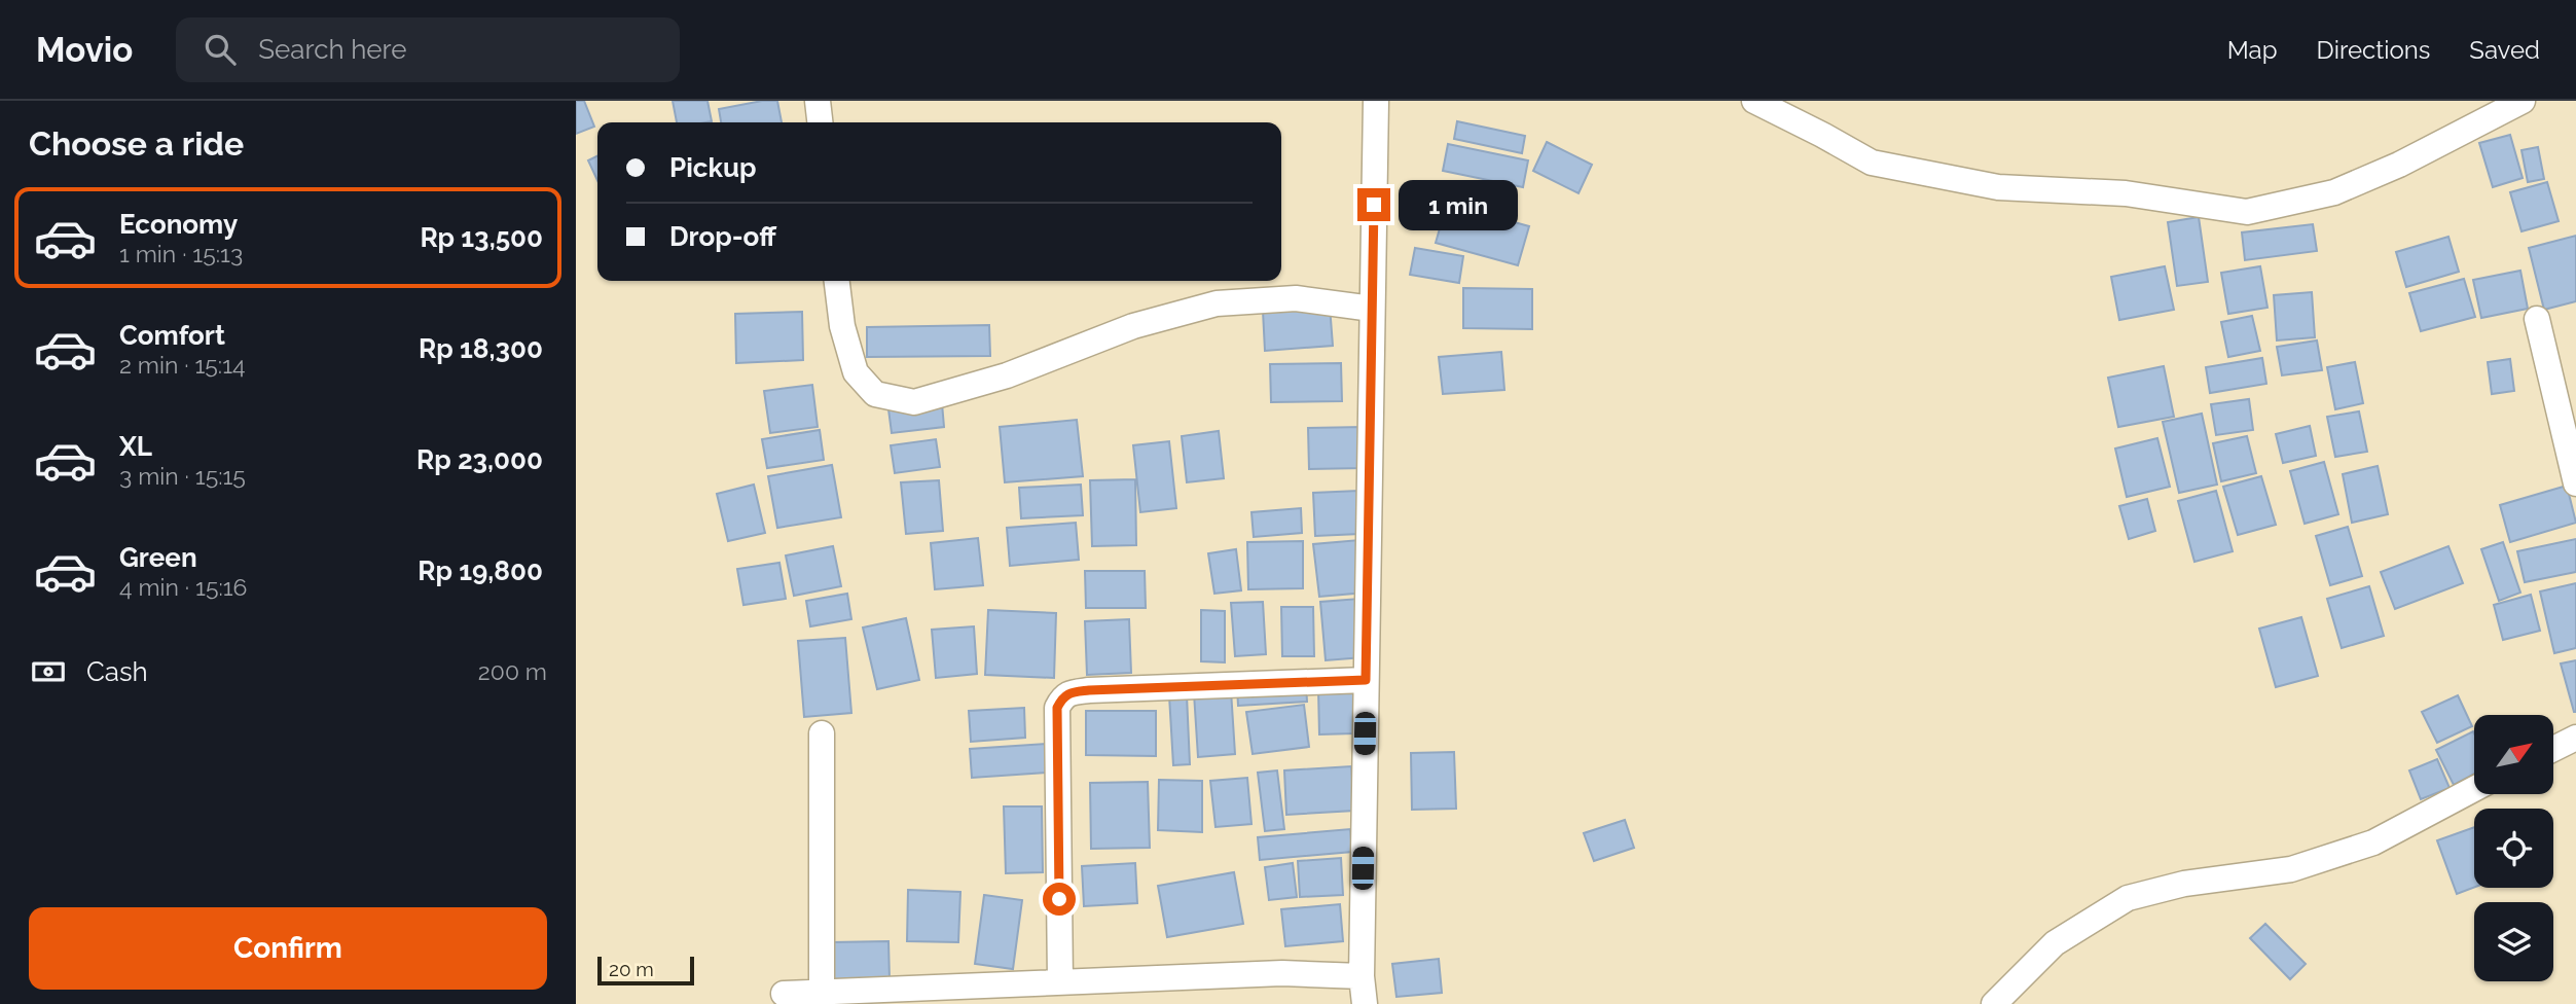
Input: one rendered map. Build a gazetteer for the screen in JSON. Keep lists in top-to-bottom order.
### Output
{
  "scale_bar": "20 m",
  "north": "top right",
  "page": {
    "header": "Movio",
    "search": "Search here",
    "nav": ["Map", "Directions", "Saved"],
    "heading": "Choose a ride",
    "banner": ["Pickup", "Drop-off"],
    "bubble": "1 min",
    "list": [
      {
        "name": "Economy",
        "note": "1 min · 15:13",
        "value": "Rp 13,500"
      },
      {
        "name": "Comfort",
        "note": "2 min · 15:14",
        "value": "Rp 18,300"
      },
      {
        "name": "XL",
        "note": "3 min · 15:15",
        "value": "Rp 23,000"
      },
      {
        "name": "Green",
        "note": "4 min · 15:16",
        "value": "Rp 19,800"
      }
    ],
    "pay": ["Cash", "200 m"],
    "buttons": "Confirm",
    "scale": "20 m"
  }
}
